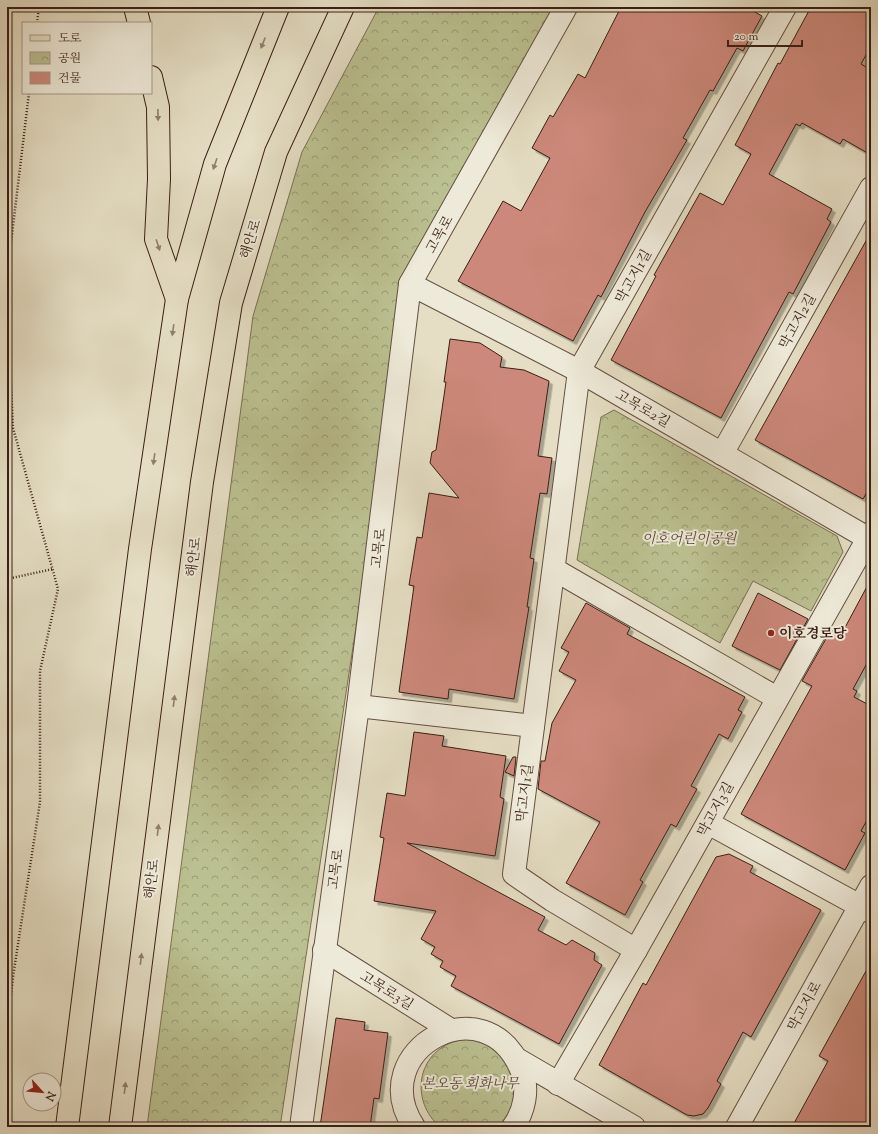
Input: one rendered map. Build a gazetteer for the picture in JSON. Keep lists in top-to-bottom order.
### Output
{
  "streets": {
    "main road": ["해안로"],
    "street": [
      "고목로",
      "막고지1길",
      "막고지2길",
      "고목로2길",
      "막고지3길",
      "고목로3길",
      "막고지로"
    ]
  },
  "crossings": [
    ["고목로", "고목로2길"],
    ["고목로", "고목로3길"],
    ["막고지1길", "고목로2길"],
    ["막고지1길", "막고지3길"],
    ["막고지2길", "고목로2길"],
    ["고목로2길", "막고지3길"]
  ],
  "parks": ["이호어린이공원", "본오동 회화나무"],
  "places": ["이호경로당"],
  "legend": ["도로", "공원", "건물"],
  "scale_bar": "20 m",
  "north": "bottom right"
}
